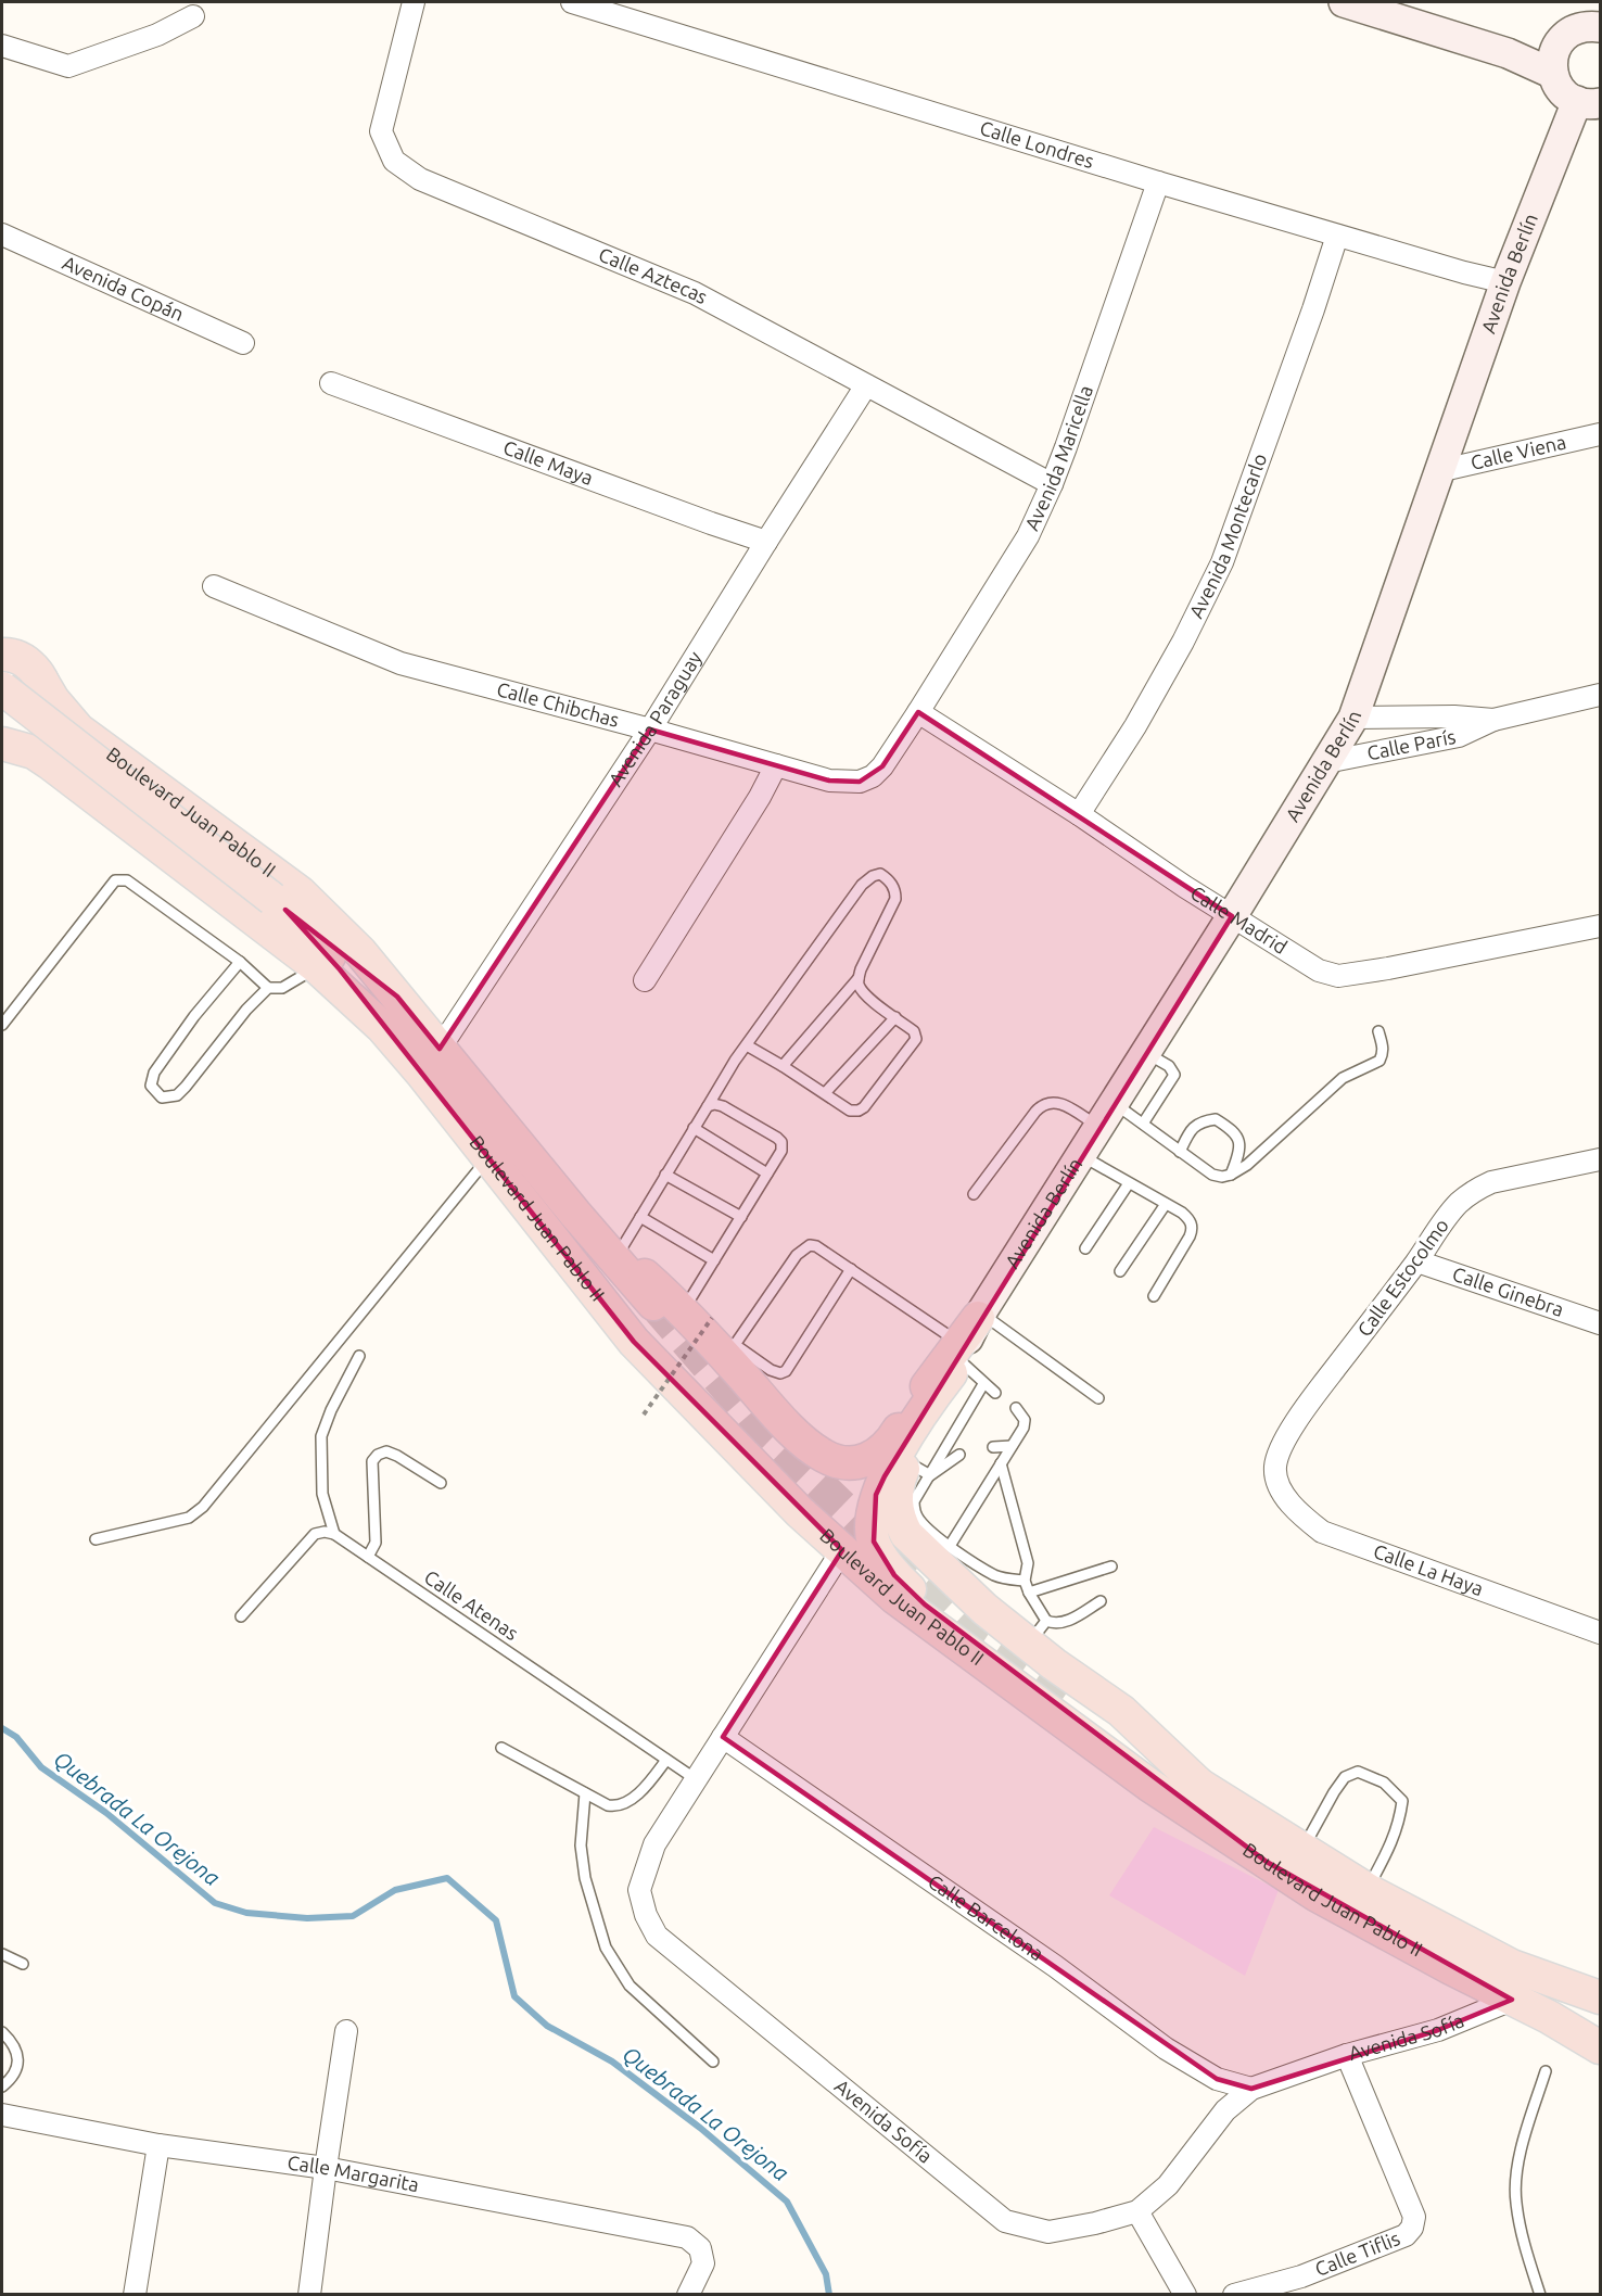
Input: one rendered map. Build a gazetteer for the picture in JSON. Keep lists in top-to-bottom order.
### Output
{
  "streets": {
    "main road": ["Boulevard Juan Pablo II"],
    "street": [
      "Calle Londres",
      "Avenida Berlín",
      "Calle Aztecas",
      "Avenida Copán",
      "Calle Viena",
      "Avenida Maricella",
      "Calle Maya",
      "Avenida Montecarlo",
      "Calle Chibchas",
      "Avenida Paraguay",
      "Calle París",
      "Calle Madrid",
      "Calle Estocolmo",
      "Calle Ginebra",
      "Calle La Haya",
      "Calle Barcelona",
      "Avenida Sofía",
      "Calle Margarita",
      "Calle Tiflis"
    ],
    "lane": ["Calle Atenas"]
  },
  "crossings": [
    ["Calle Londres", "Avenida Berlín"],
    ["Calle Londres", "Avenida Maricella"],
    ["Calle Londres", "Avenida Montecarlo"],
    ["Avenida Berlín", "Calle Viena"],
    ["Avenida Berlín", "Calle París"],
    ["Avenida Berlín", "Boulevard Juan Pablo II"],
    ["Avenida Berlín", "Calle Madrid"],
    ["Calle Aztecas", "Avenida Maricella"],
    ["Calle Aztecas", "Avenida Paraguay"],
    ["Avenida Maricella", "Calle Chibchas"],
    ["Avenida Maricella", "Calle Madrid"],
    ["Calle Maya", "Avenida Paraguay"],
    ["Avenida Montecarlo", "Calle Madrid"],
    ["Calle Chibchas", "Avenida Paraguay"],
    ["Calle Chibchas", "Calle Madrid"],
    ["Avenida Paraguay", "Boulevard Juan Pablo II"],
    ["Boulevard Juan Pablo II", "Avenida Sofía"],
    ["Calle Estocolmo", "Calle Ginebra"],
    ["Calle Estocolmo", "Calle La Haya"],
    ["Calle Atenas", "Avenida Sofía"],
    ["Calle Barcelona", "Avenida Sofía"],
    ["Avenida Sofía", "Calle Tiflis"]
  ],
  "water": ["Quebrada La Orejona"]
}
